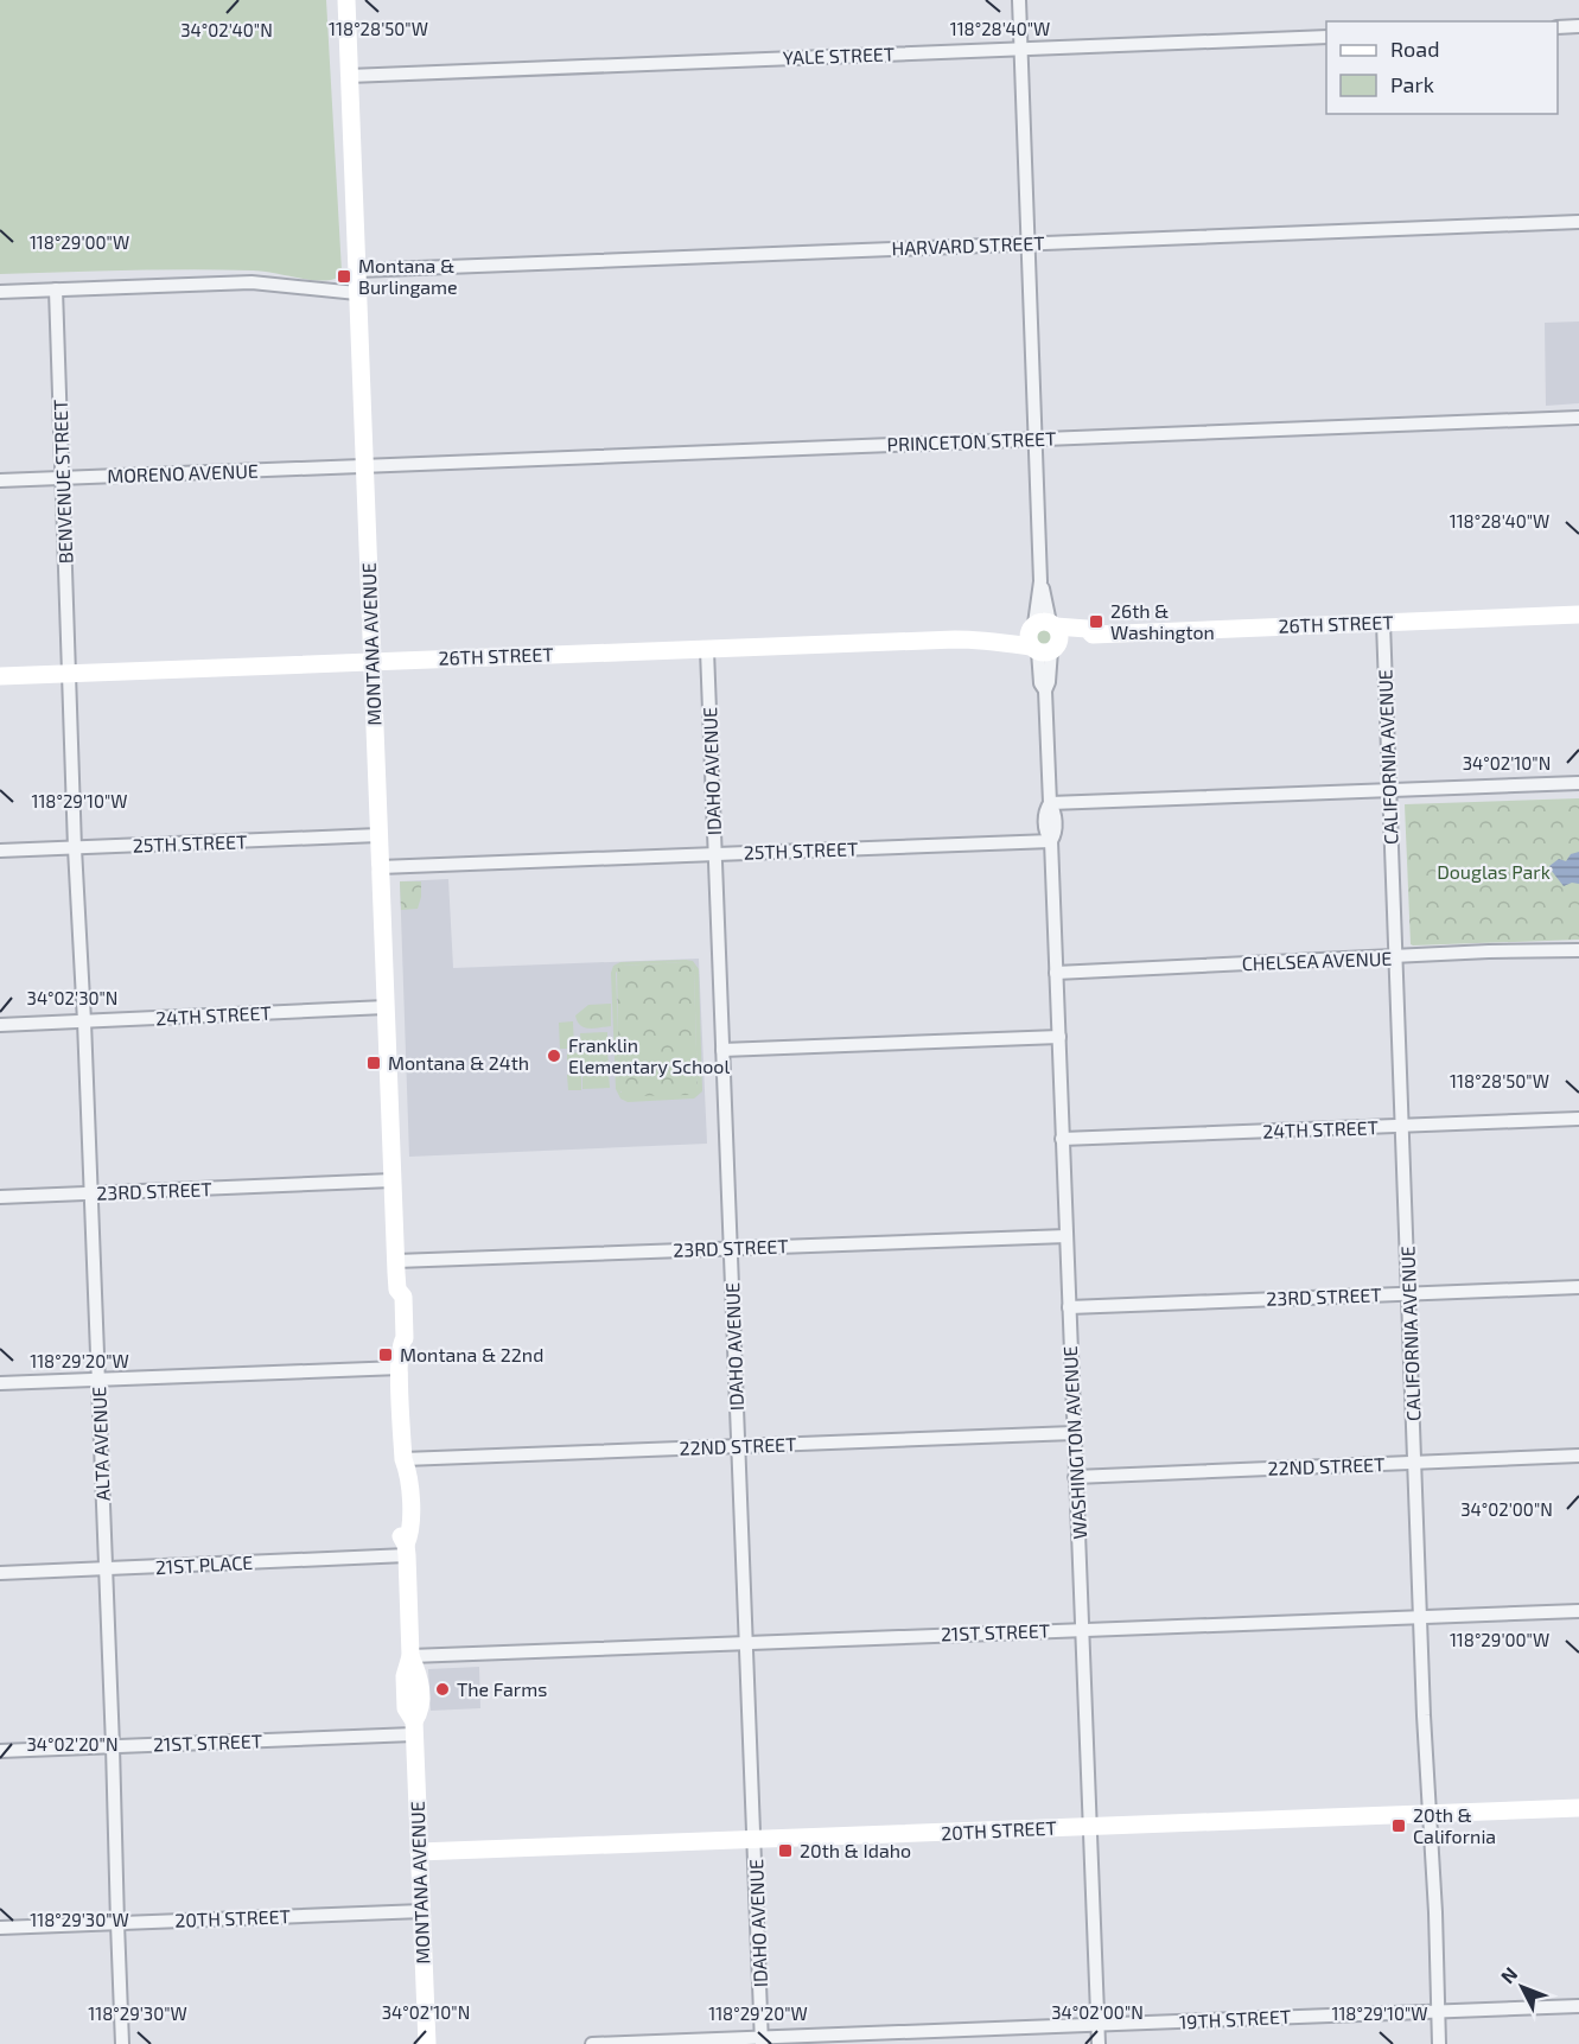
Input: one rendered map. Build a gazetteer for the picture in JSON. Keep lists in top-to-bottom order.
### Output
{
  "streets": {
    "street": [
      "YALE STREET",
      "HARVARD STREET",
      "PRINCETON STREET",
      "MORENO AVENUE",
      "BENVENUE STREET",
      "26TH STREET",
      "MONTANA AVENUE",
      "CALIFORNIA AVENUE",
      "IDAHO AVENUE",
      "25TH STREET",
      "CHELSEA AVENUE",
      "24TH STREET",
      "23RD STREET",
      "WASHINGTON AVENUE",
      "ALTA AVENUE",
      "22ND STREET",
      "21ST PLACE",
      "21ST STREET",
      "20TH STREET",
      "19TH STREET"
    ]
  },
  "crossings": [
    ["YALE STREET", "MONTANA AVENUE"],
    ["YALE STREET", "WASHINGTON AVENUE"],
    ["HARVARD STREET", "MONTANA AVENUE"],
    ["HARVARD STREET", "WASHINGTON AVENUE"],
    ["PRINCETON STREET", "MORENO AVENUE"],
    ["PRINCETON STREET", "MONTANA AVENUE"],
    ["PRINCETON STREET", "WASHINGTON AVENUE"],
    ["MORENO AVENUE", "BENVENUE STREET"],
    ["MORENO AVENUE", "MONTANA AVENUE"],
    ["BENVENUE STREET", "26TH STREET"],
    ["BENVENUE STREET", "ALTA AVENUE"],
    ["26TH STREET", "MONTANA AVENUE"],
    ["26TH STREET", "CALIFORNIA AVENUE"],
    ["26TH STREET", "IDAHO AVENUE"],
    ["26TH STREET", "WASHINGTON AVENUE"],
    ["26TH STREET", "ALTA AVENUE"],
    ["MONTANA AVENUE", "25TH STREET"],
    ["MONTANA AVENUE", "24TH STREET"],
    ["MONTANA AVENUE", "23RD STREET"],
    ["MONTANA AVENUE", "22ND STREET"],
    ["MONTANA AVENUE", "21ST PLACE"],
    ["MONTANA AVENUE", "21ST STREET"],
    ["MONTANA AVENUE", "20TH STREET"],
    ["CALIFORNIA AVENUE", "CHELSEA AVENUE"],
    ["CALIFORNIA AVENUE", "24TH STREET"],
    ["CALIFORNIA AVENUE", "23RD STREET"],
    ["CALIFORNIA AVENUE", "22ND STREET"],
    ["CALIFORNIA AVENUE", "21ST STREET"],
    ["CALIFORNIA AVENUE", "20TH STREET"],
    ["CALIFORNIA AVENUE", "19TH STREET"],
    ["IDAHO AVENUE", "25TH STREET"],
    ["IDAHO AVENUE", "23RD STREET"],
    ["IDAHO AVENUE", "22ND STREET"],
    ["IDAHO AVENUE", "21ST STREET"],
    ["IDAHO AVENUE", "20TH STREET"],
    ["IDAHO AVENUE", "19TH STREET"],
    ["25TH STREET", "WASHINGTON AVENUE"],
    ["25TH STREET", "ALTA AVENUE"],
    ["CHELSEA AVENUE", "WASHINGTON AVENUE"],
    ["24TH STREET", "WASHINGTON AVENUE"],
    ["24TH STREET", "ALTA AVENUE"],
    ["23RD STREET", "WASHINGTON AVENUE"],
    ["23RD STREET", "ALTA AVENUE"],
    ["WASHINGTON AVENUE", "22ND STREET"],
    ["WASHINGTON AVENUE", "21ST STREET"],
    ["WASHINGTON AVENUE", "20TH STREET"],
    ["WASHINGTON AVENUE", "19TH STREET"],
    ["ALTA AVENUE", "21ST PLACE"],
    ["ALTA AVENUE", "21ST STREET"],
    ["ALTA AVENUE", "20TH STREET"]
  ],
  "parks": ["Douglas Park"],
  "places": {
    "transit": [
      "Montana & Burlingame",
      "26th & Washington",
      "Montana & 24th",
      "Montana & 22nd",
      "20th & California",
      "20th & Idaho"
    ],
    "other": ["Franklin Elementary School", "The Farms"]
  },
  "legend": ["Road", "Park"],
  "north": "top left",
  "coordinates": [
    "118°28'50\"W",
    "118°28'40\"W",
    "34°02'40\"N",
    "118°29'00\"W",
    "34°02'10\"N",
    "118°29'10\"W",
    "34°02'30\"N",
    "118°29'20\"W",
    "34°02'00\"N",
    "34°02'20\"N",
    "118°29'30\"W"
  ]
}
